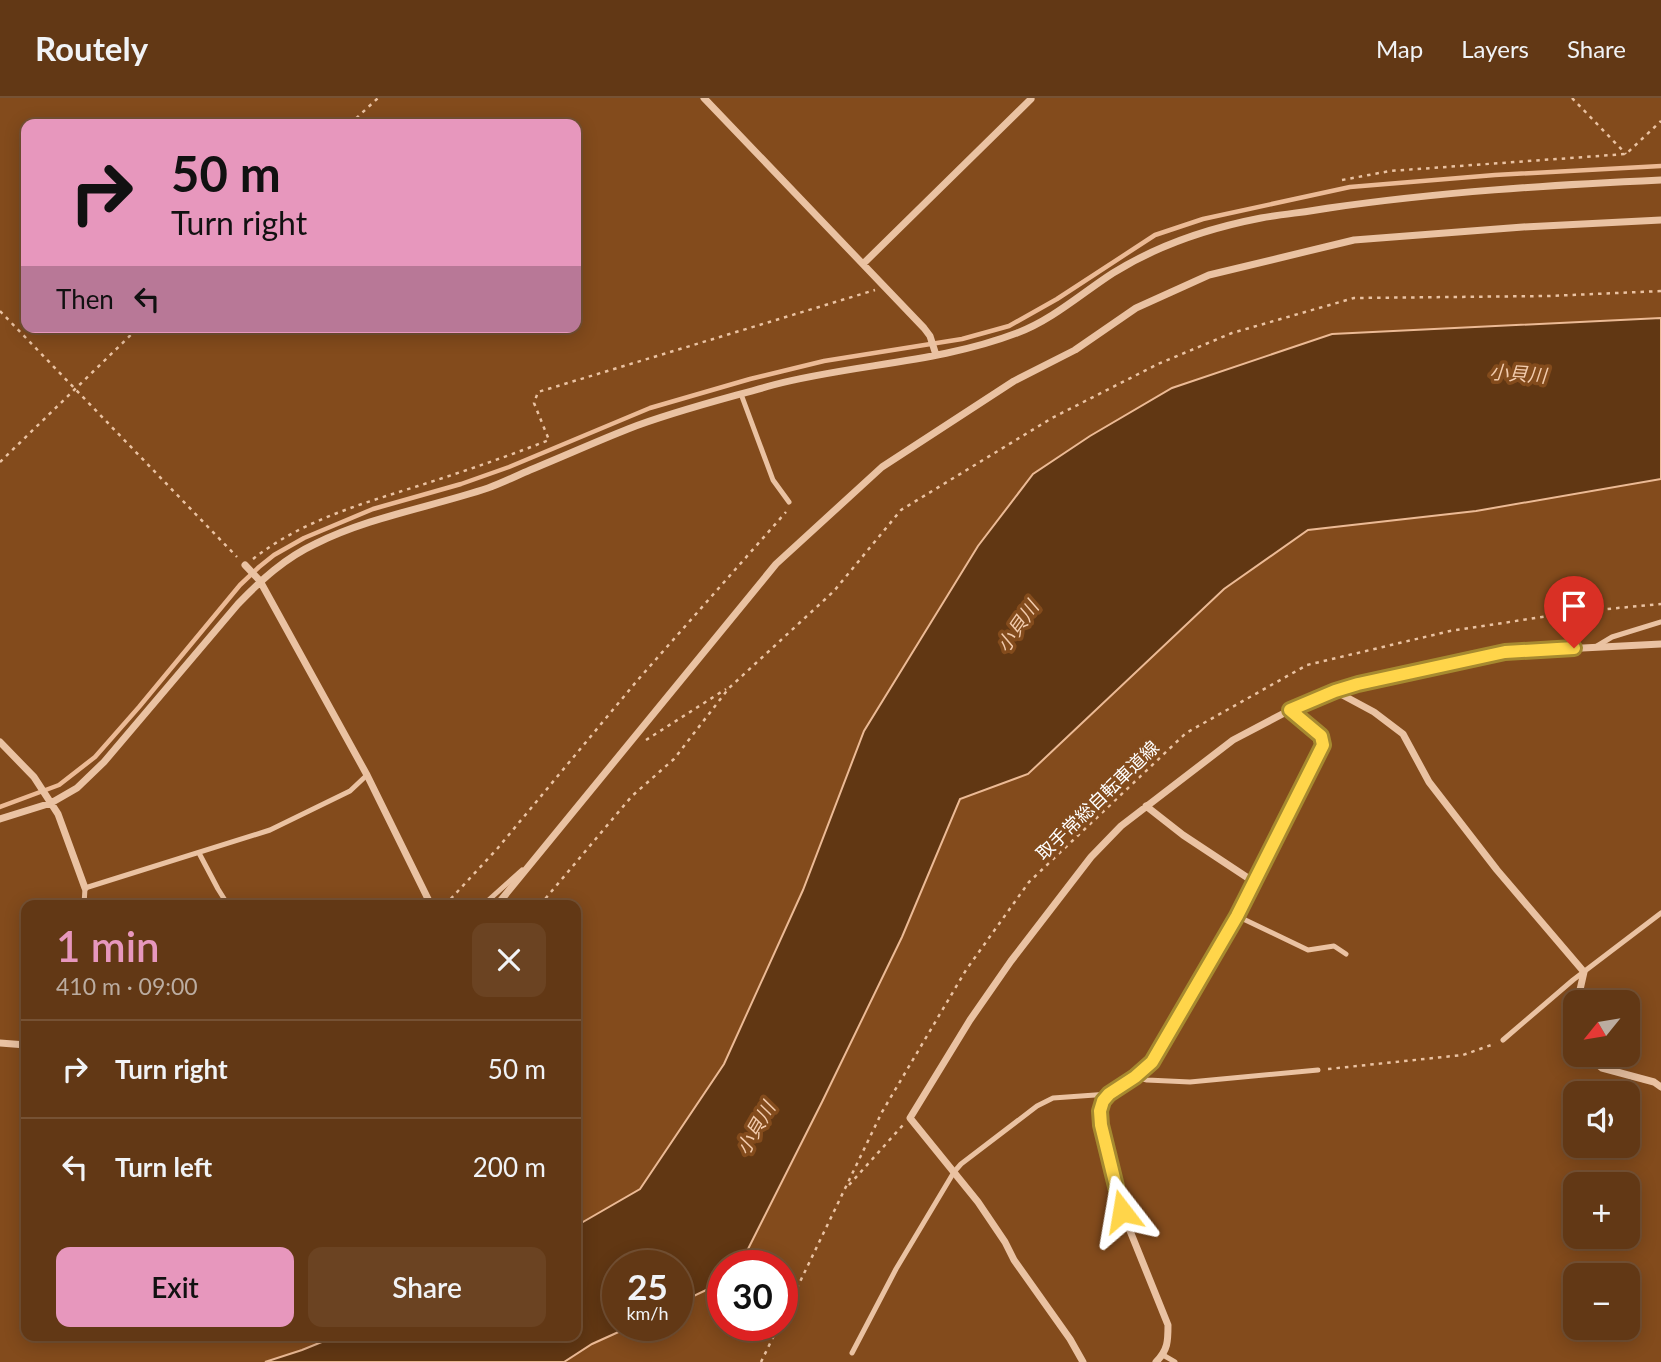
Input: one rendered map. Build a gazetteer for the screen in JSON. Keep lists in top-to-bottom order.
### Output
{
  "streets": {
    "path": ["取手常総自転車道線"]
  },
  "water": ["小貝川"],
  "north": "bottom left",
  "page": {
    "header": "Routely",
    "nav": ["Map", "Layers", "Share"],
    "turn": ["50 m", "Turn right"],
    "then": "Then",
    "heading": ["1 min", "410 m · 09:00"],
    "map_buttons": ["+", "−"],
    "list": [
      {
        "name": "Turn right",
        "value": "50 m"
      },
      {
        "name": "Turn left",
        "value": "200 m"
      }
    ],
    "buttons": ["Exit", "Share"],
    "speed": "25 km/h",
    "limit": "30"
  }
}
